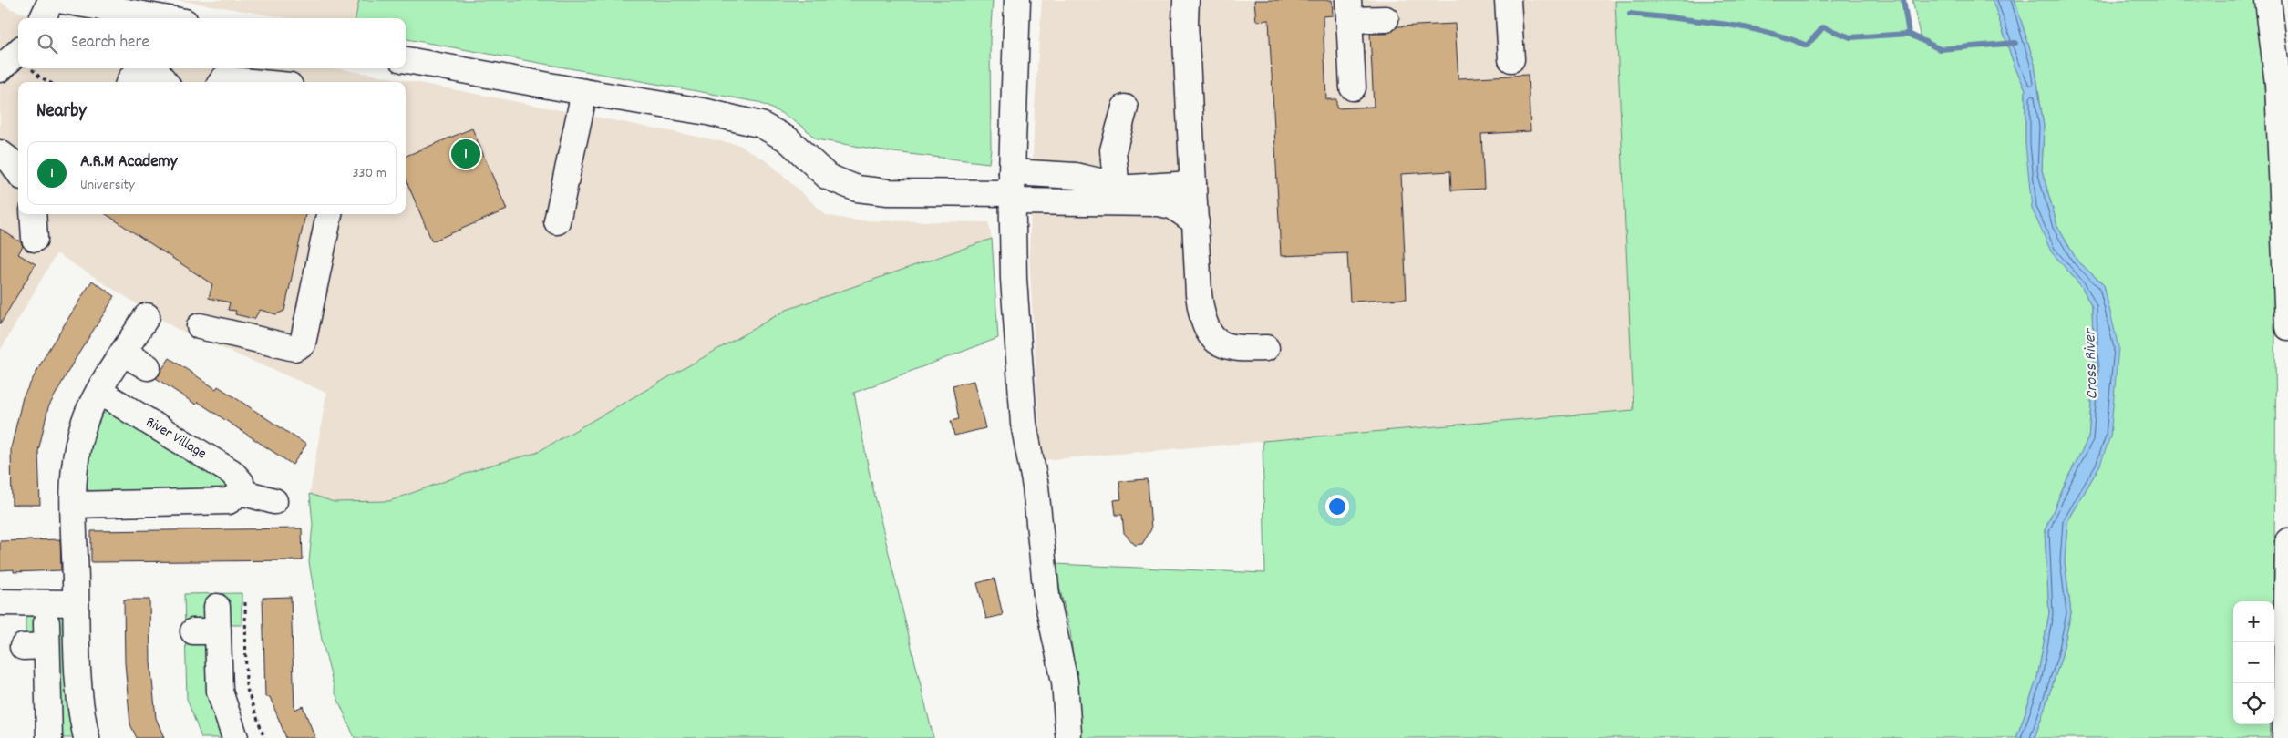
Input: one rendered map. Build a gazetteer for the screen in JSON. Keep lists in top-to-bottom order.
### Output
{
  "streets": {
    "main road": ["River Village"]
  },
  "water": ["Cross River"],
  "page": {
    "search": "Search here",
    "heading": "Nearby",
    "pins": "1",
    "list": [
      {
        "mark": "1",
        "name": "A.R.M Academy",
        "note": "University",
        "value": "330 m"
      }
    ],
    "map_buttons": ["+", "−"]
  }
}
